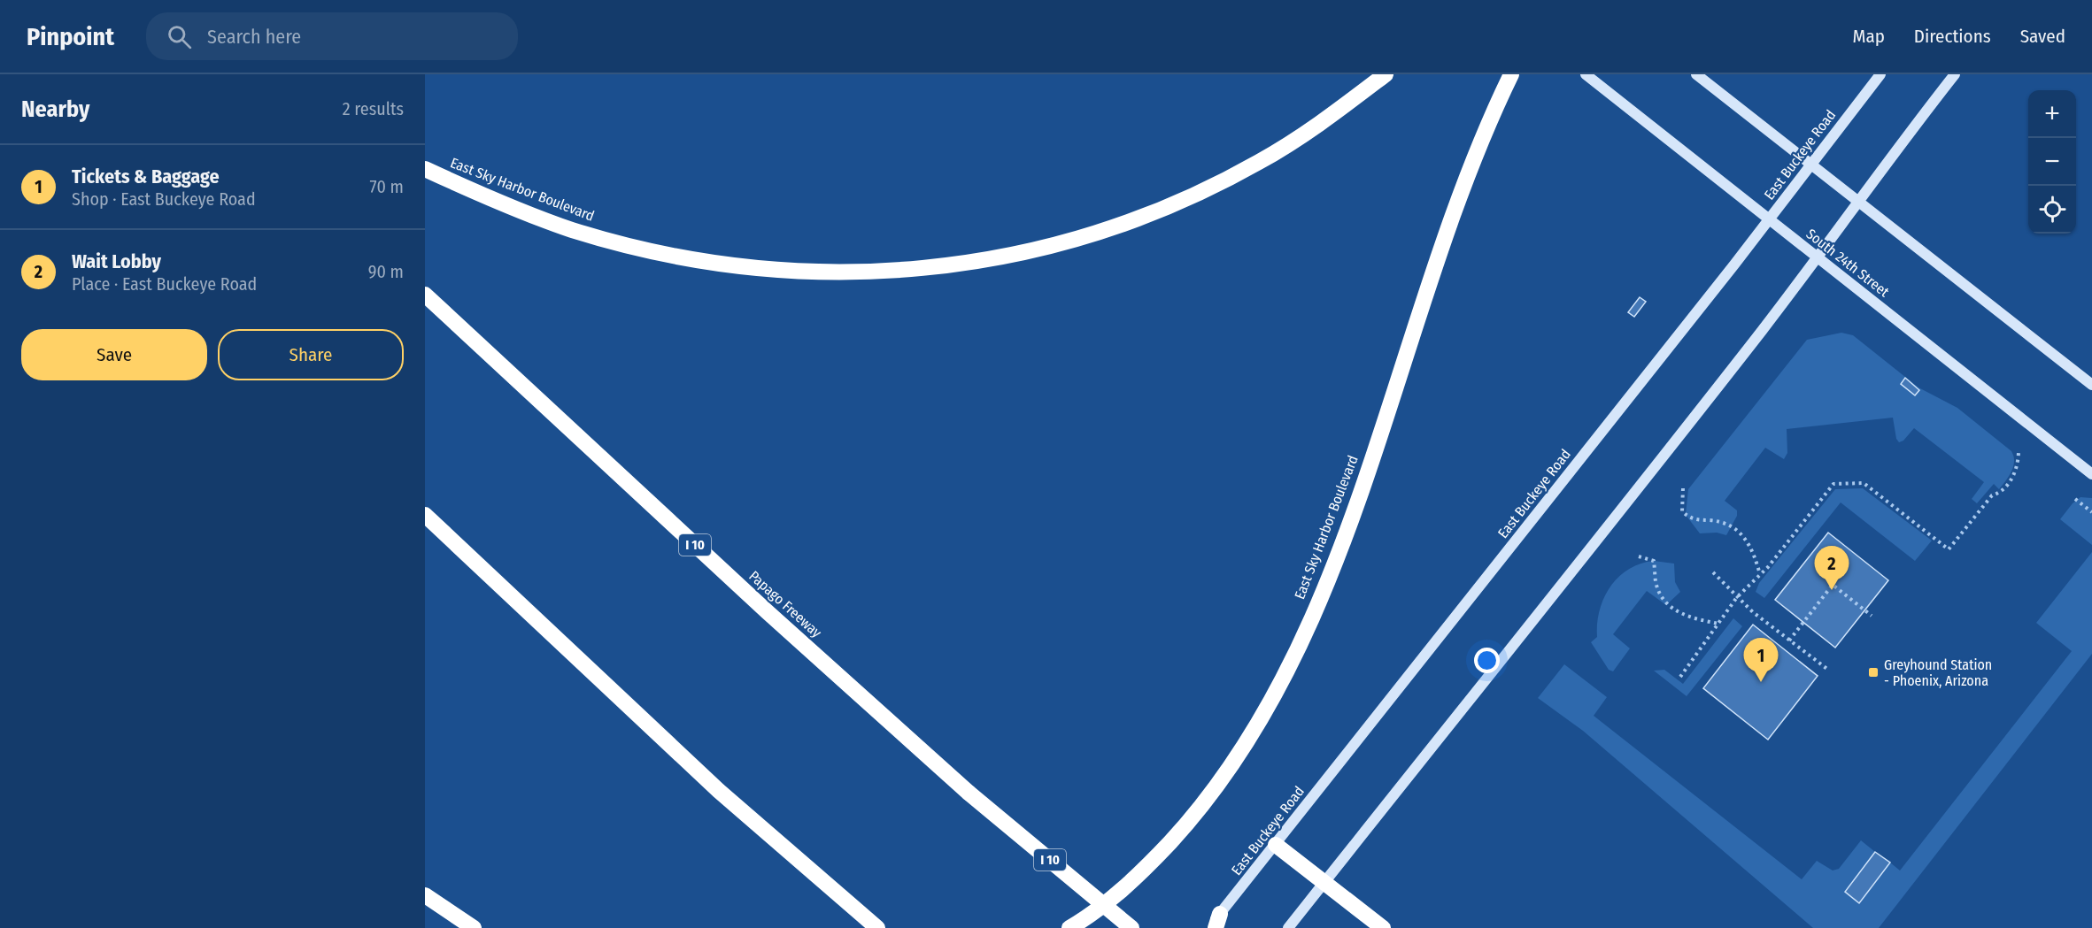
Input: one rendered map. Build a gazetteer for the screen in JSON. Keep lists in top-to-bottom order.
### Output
{
  "streets": {
    "highway": ["East Sky Harbor Boulevard", "I 10", "Papago Freeway"],
    "main road": ["East Buckeye Road", "South 24th Street"]
  },
  "crossings": [
    ["East Buckeye Road", "South 24th Street"]
  ],
  "places": {
    "transit": ["Greyhound Station - Phoenix, Arizona"]
  },
  "page": {
    "header": "Pinpoint",
    "search": "Search here",
    "nav": ["Map", "Directions", "Saved"],
    "heading": ["Nearby", "2 results"],
    "map_buttons": ["+", "−"],
    "list": [
      {
        "mark": "1",
        "name": "Tickets & Baggage",
        "note": "Shop · East Buckeye Road",
        "value": "70 m"
      },
      {
        "mark": "2",
        "name": "Wait Lobby",
        "note": "Place · East Buckeye Road",
        "value": "90 m"
      }
    ],
    "buttons": ["Save", "Share"],
    "pins": ["2", "1"]
  }
}
